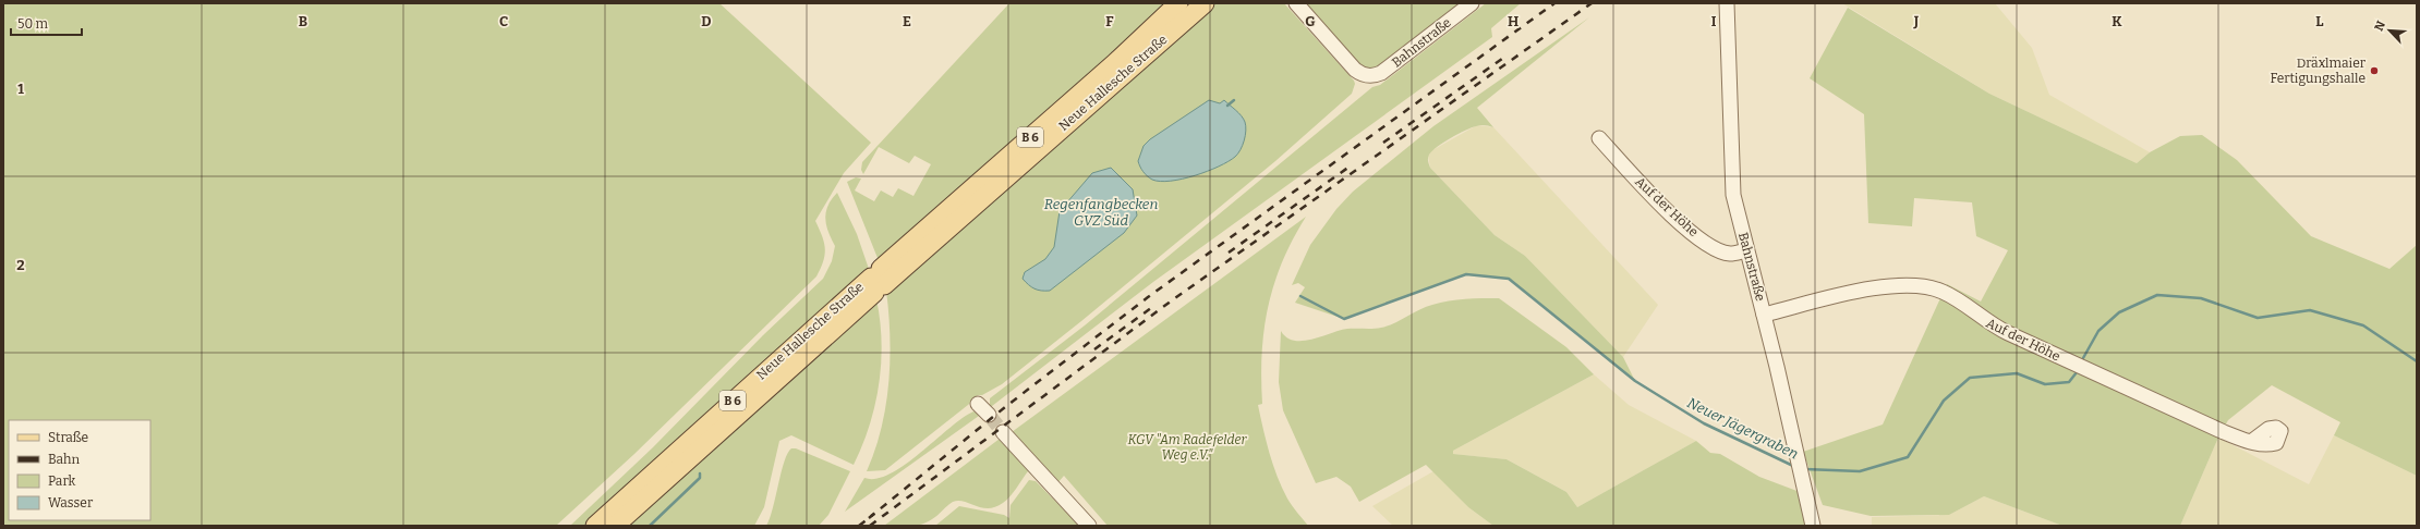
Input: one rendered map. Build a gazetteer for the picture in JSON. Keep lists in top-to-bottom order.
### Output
{
  "streets": {
    "main road": ["Neue Hallesche Straße", "B 6"],
    "street": ["Bahnstraße", "Auf der Höhe"]
  },
  "crossings": [
    ["Bahnstraße", "Auf der Höhe"]
  ],
  "water": ["Regenfangbecken GVZ Süd", "Neuer Jägergraben"],
  "parks": ["KGV \"Am Radefelder Weg e.V.\""],
  "places": ["Dräxlmaier Fertigungshalle"],
  "legend": [
    "Straße",
    "Bahn",
    "Park",
    "Wasser"
  ],
  "scale_bar": "50 m",
  "north": "top left",
  "grid": {
    "columns": [
      "B",
      "C",
      "D",
      "E",
      "F",
      "G",
      "H",
      "I",
      "J",
      "K",
      "L"
    ],
    "rows": ["1", "2"]
  }
}
